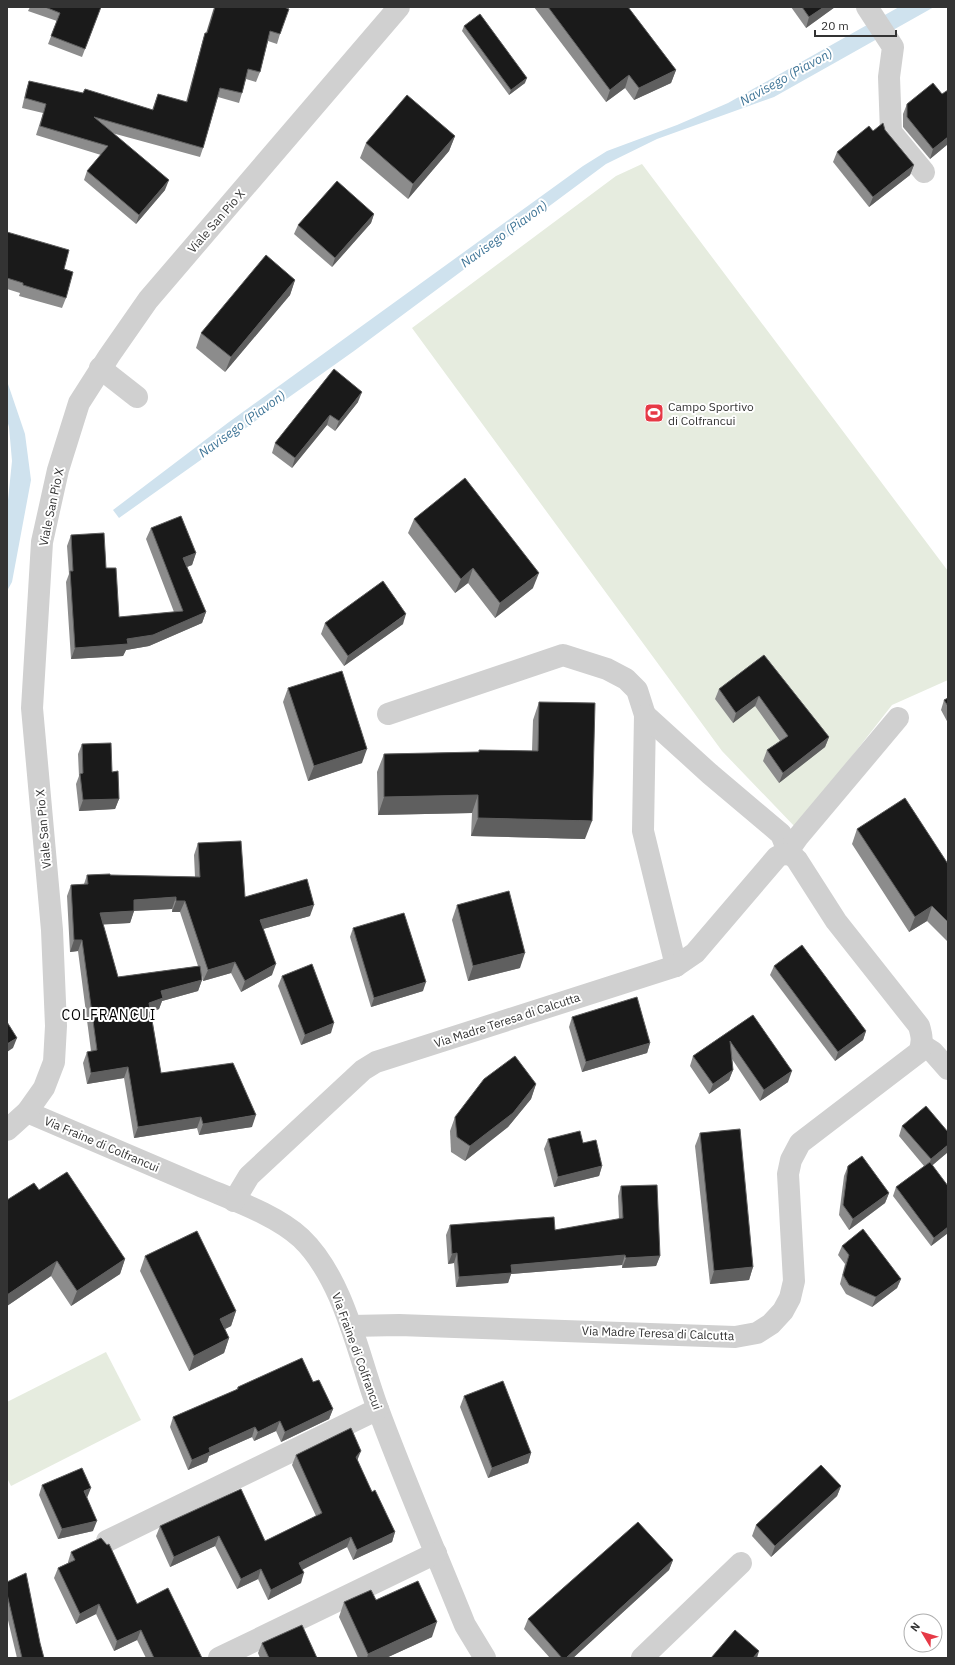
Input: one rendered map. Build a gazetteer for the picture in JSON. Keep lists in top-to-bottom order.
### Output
{
  "streets": {
    "street": ["Viale San Pio X", "Via Madre Teresa di Calcutta", "Via Fraine di Colfrancui"]
  },
  "crossings": [
    ["Viale San Pio X", "Via Fraine di Colfrancui"],
    ["Via Madre Teresa di Calcutta", "Via Fraine di Colfrancui"]
  ],
  "districts": ["COLFRANCUI"],
  "water": ["Navisego (Piavon)"],
  "places": {
    "sports": ["Campo Sportivo di Colfrancui"]
  },
  "scale_bar": "20 m",
  "north": "top left"
}
